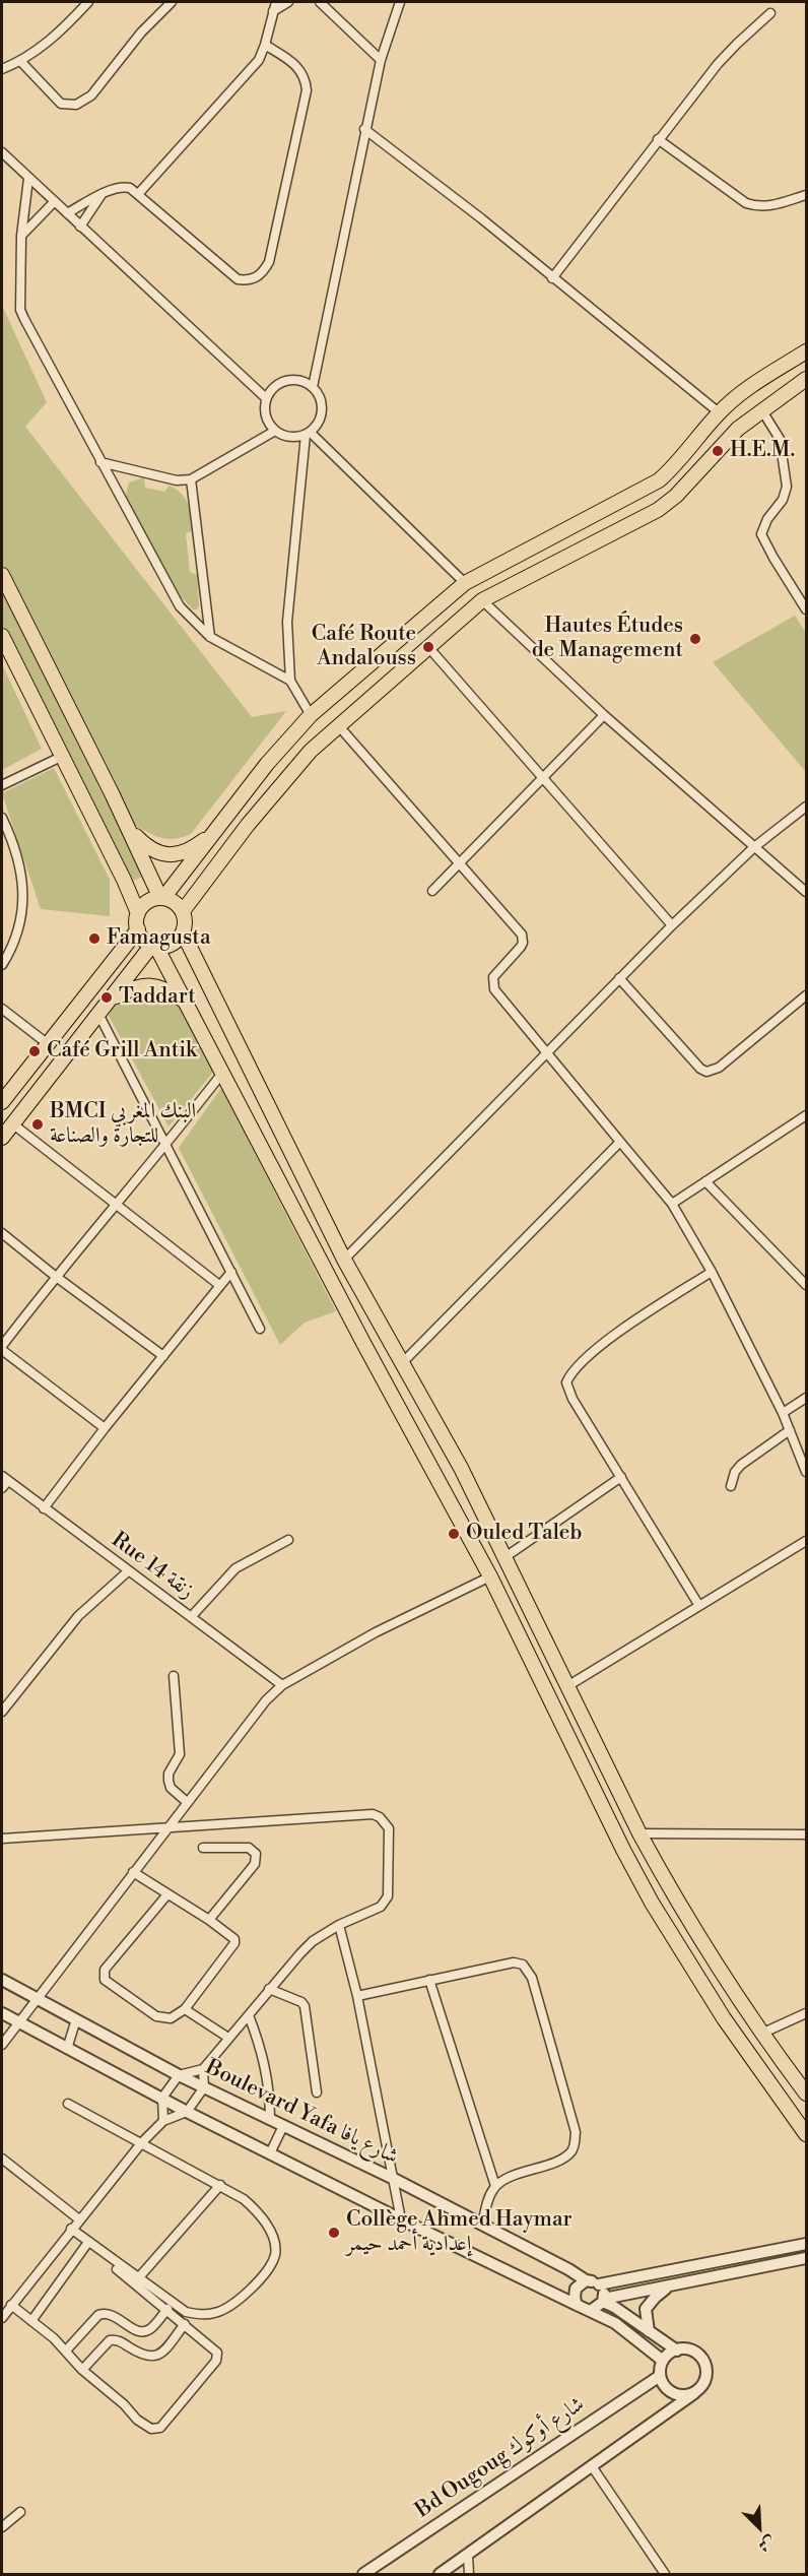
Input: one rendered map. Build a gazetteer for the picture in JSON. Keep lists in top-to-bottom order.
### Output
{
  "streets": {
    "street": ["Rue 14 زنقة", "Boulevard Yafa شارع يافا", "Bd Ougoug شارع أوكوك"]
  },
  "places": [
    "H.E.M.",
    "Hautes Études de Management",
    "Café Route Andalouss",
    "Famagusta",
    "Taddart",
    "Café Grill Antik",
    "BMCI البنك المغربي للتجارة والصناعة",
    "Ouled Taleb",
    "Collège Ahmed Haymar إعدادية أحمد حيمر"
  ],
  "north": "bottom right"
}
